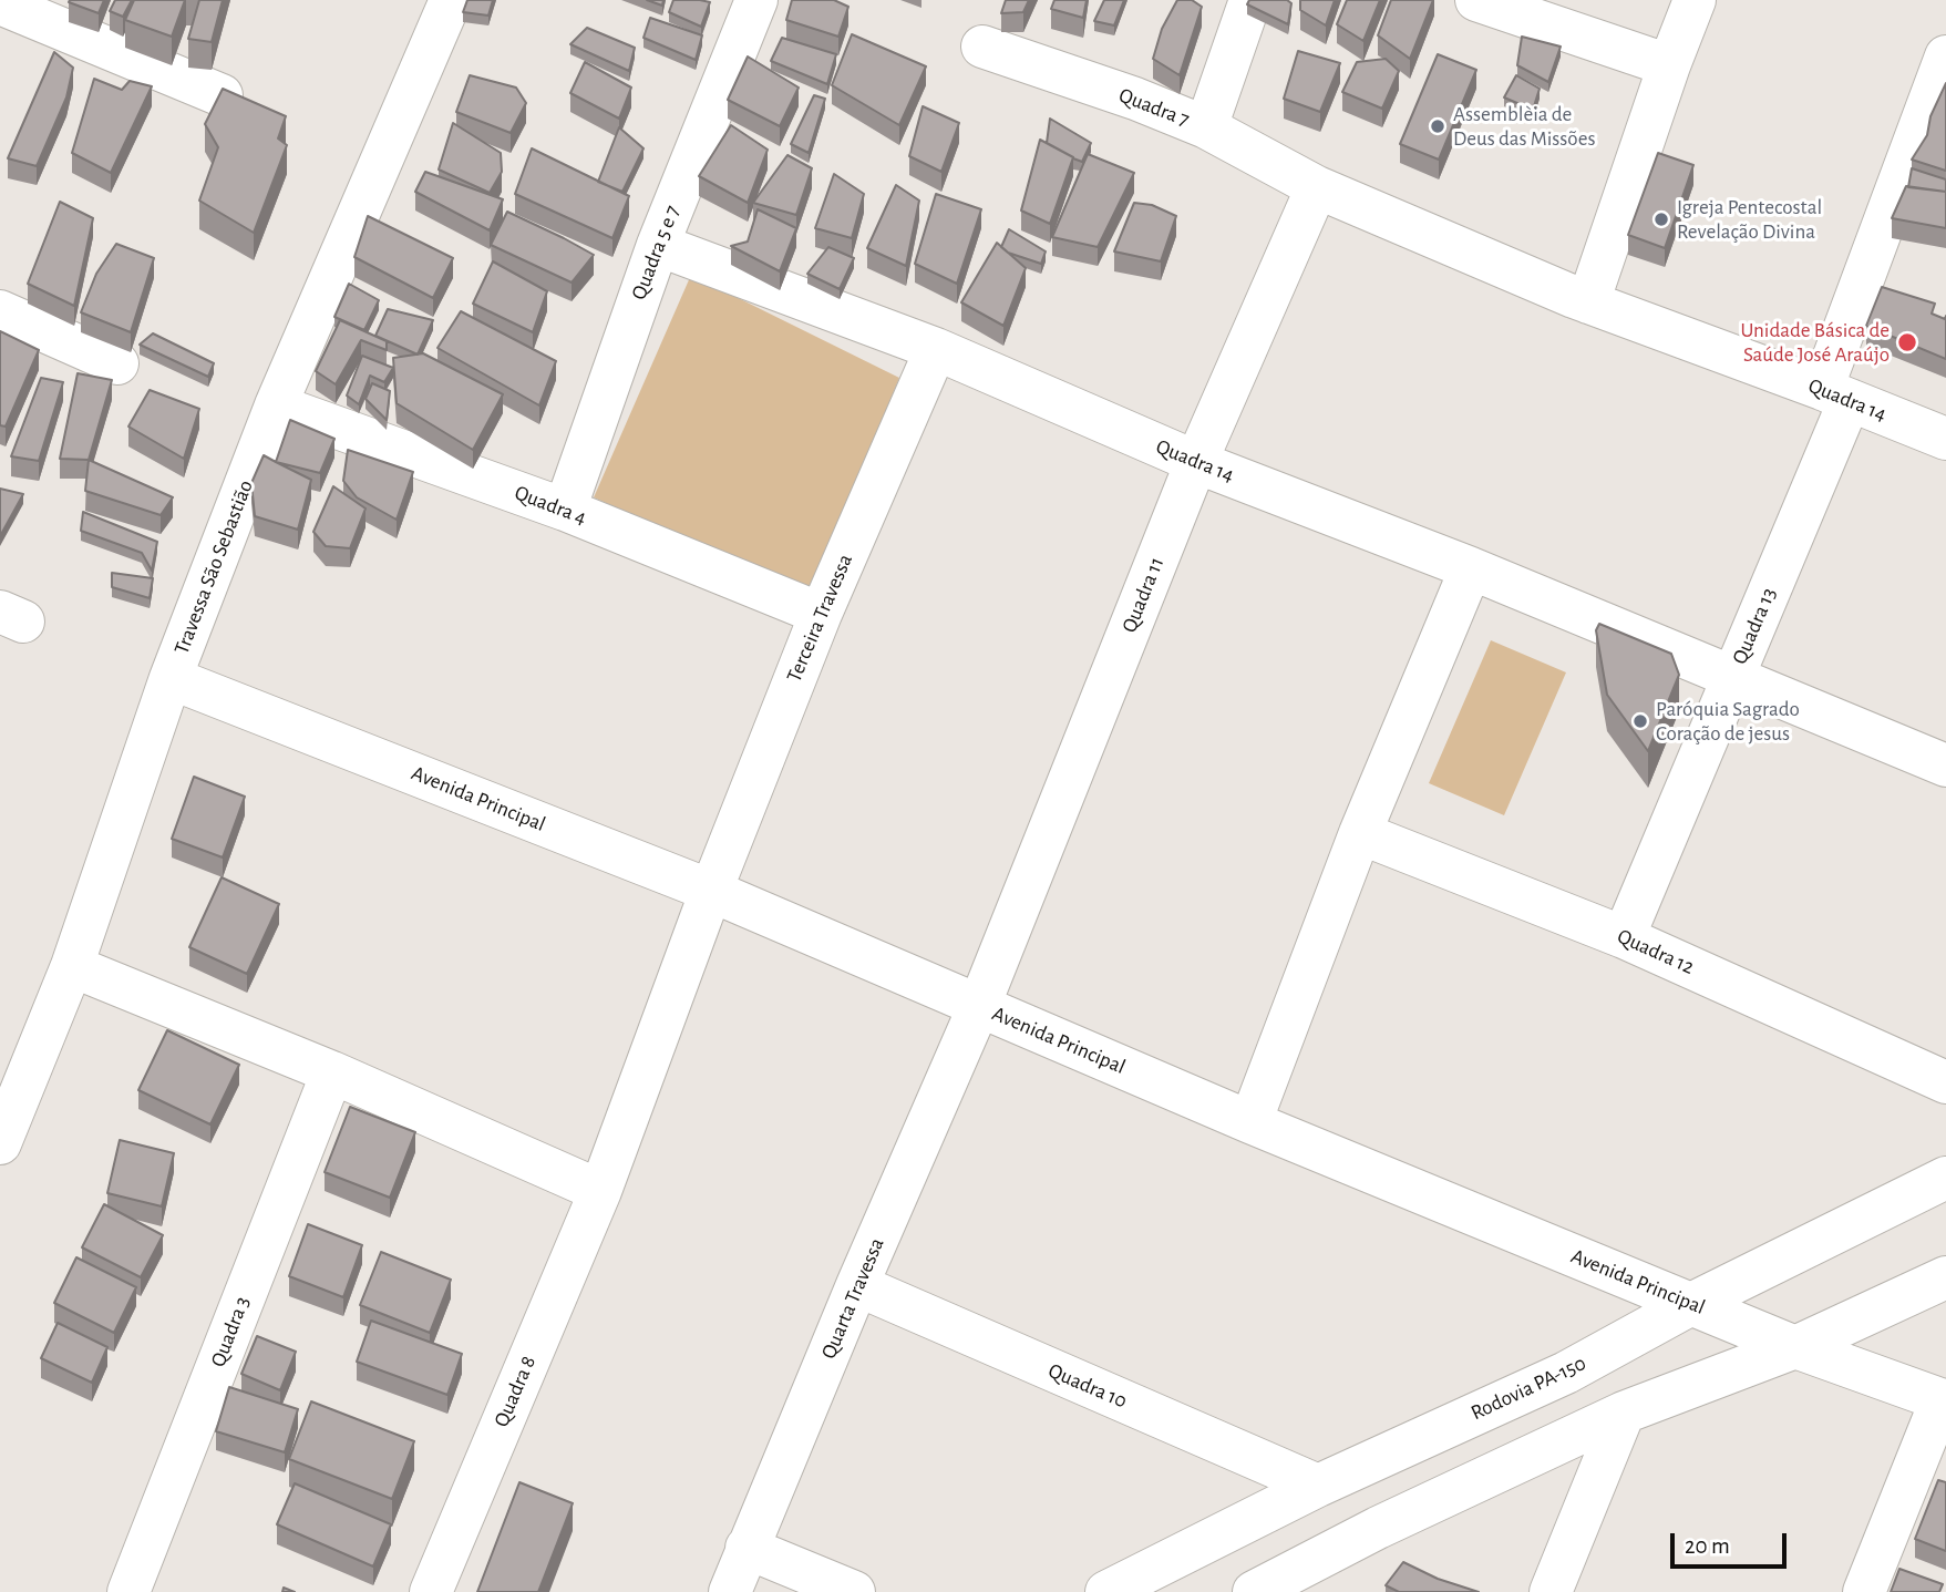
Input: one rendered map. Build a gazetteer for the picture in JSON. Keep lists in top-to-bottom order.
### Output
{
  "streets": {
    "street": [
      "Quadra 7",
      "Quadra 5 e 7",
      "Quadra 14",
      "Quadra 4",
      "Travessa São Sebastião",
      "Quadra 11",
      "Terceira Travessa",
      "Quadra 13",
      "Avenida Principal",
      "Quadra 12",
      "Quarta Travessa",
      "Quadra 3",
      "Quadra 10",
      "Rodovia PA-150",
      "Quadra 8"
    ]
  },
  "crossings": [
    ["Quadra 7", "Quadra 14"],
    ["Quadra 7", "Quadra 11"],
    ["Quadra 5 e 7", "Quadra 14"],
    ["Quadra 5 e 7", "Quadra 4"],
    ["Quadra 14", "Quadra 11"],
    ["Quadra 14", "Terceira Travessa"],
    ["Quadra 14", "Quadra 13"],
    ["Quadra 4", "Travessa São Sebastião"],
    ["Quadra 4", "Terceira Travessa"],
    ["Travessa São Sebastião", "Avenida Principal"],
    ["Quadra 11", "Avenida Principal"],
    ["Quadra 11", "Quarta Travessa"],
    ["Terceira Travessa", "Avenida Principal"],
    ["Quadra 13", "Quadra 12"],
    ["Avenida Principal", "Quarta Travessa"],
    ["Avenida Principal", "Rodovia PA-150"],
    ["Quarta Travessa", "Quadra 10"],
    ["Quadra 10", "Rodovia PA-150"]
  ],
  "places": [
    "Assemblèia de Deus das Missões",
    "Igreja Pentecostal Revelação Divina",
    "Unidade Básica de Saúde José Araújo",
    "Paróquia Sagrado Coração de jesus"
  ],
  "scale_bar": "20 m"
}
